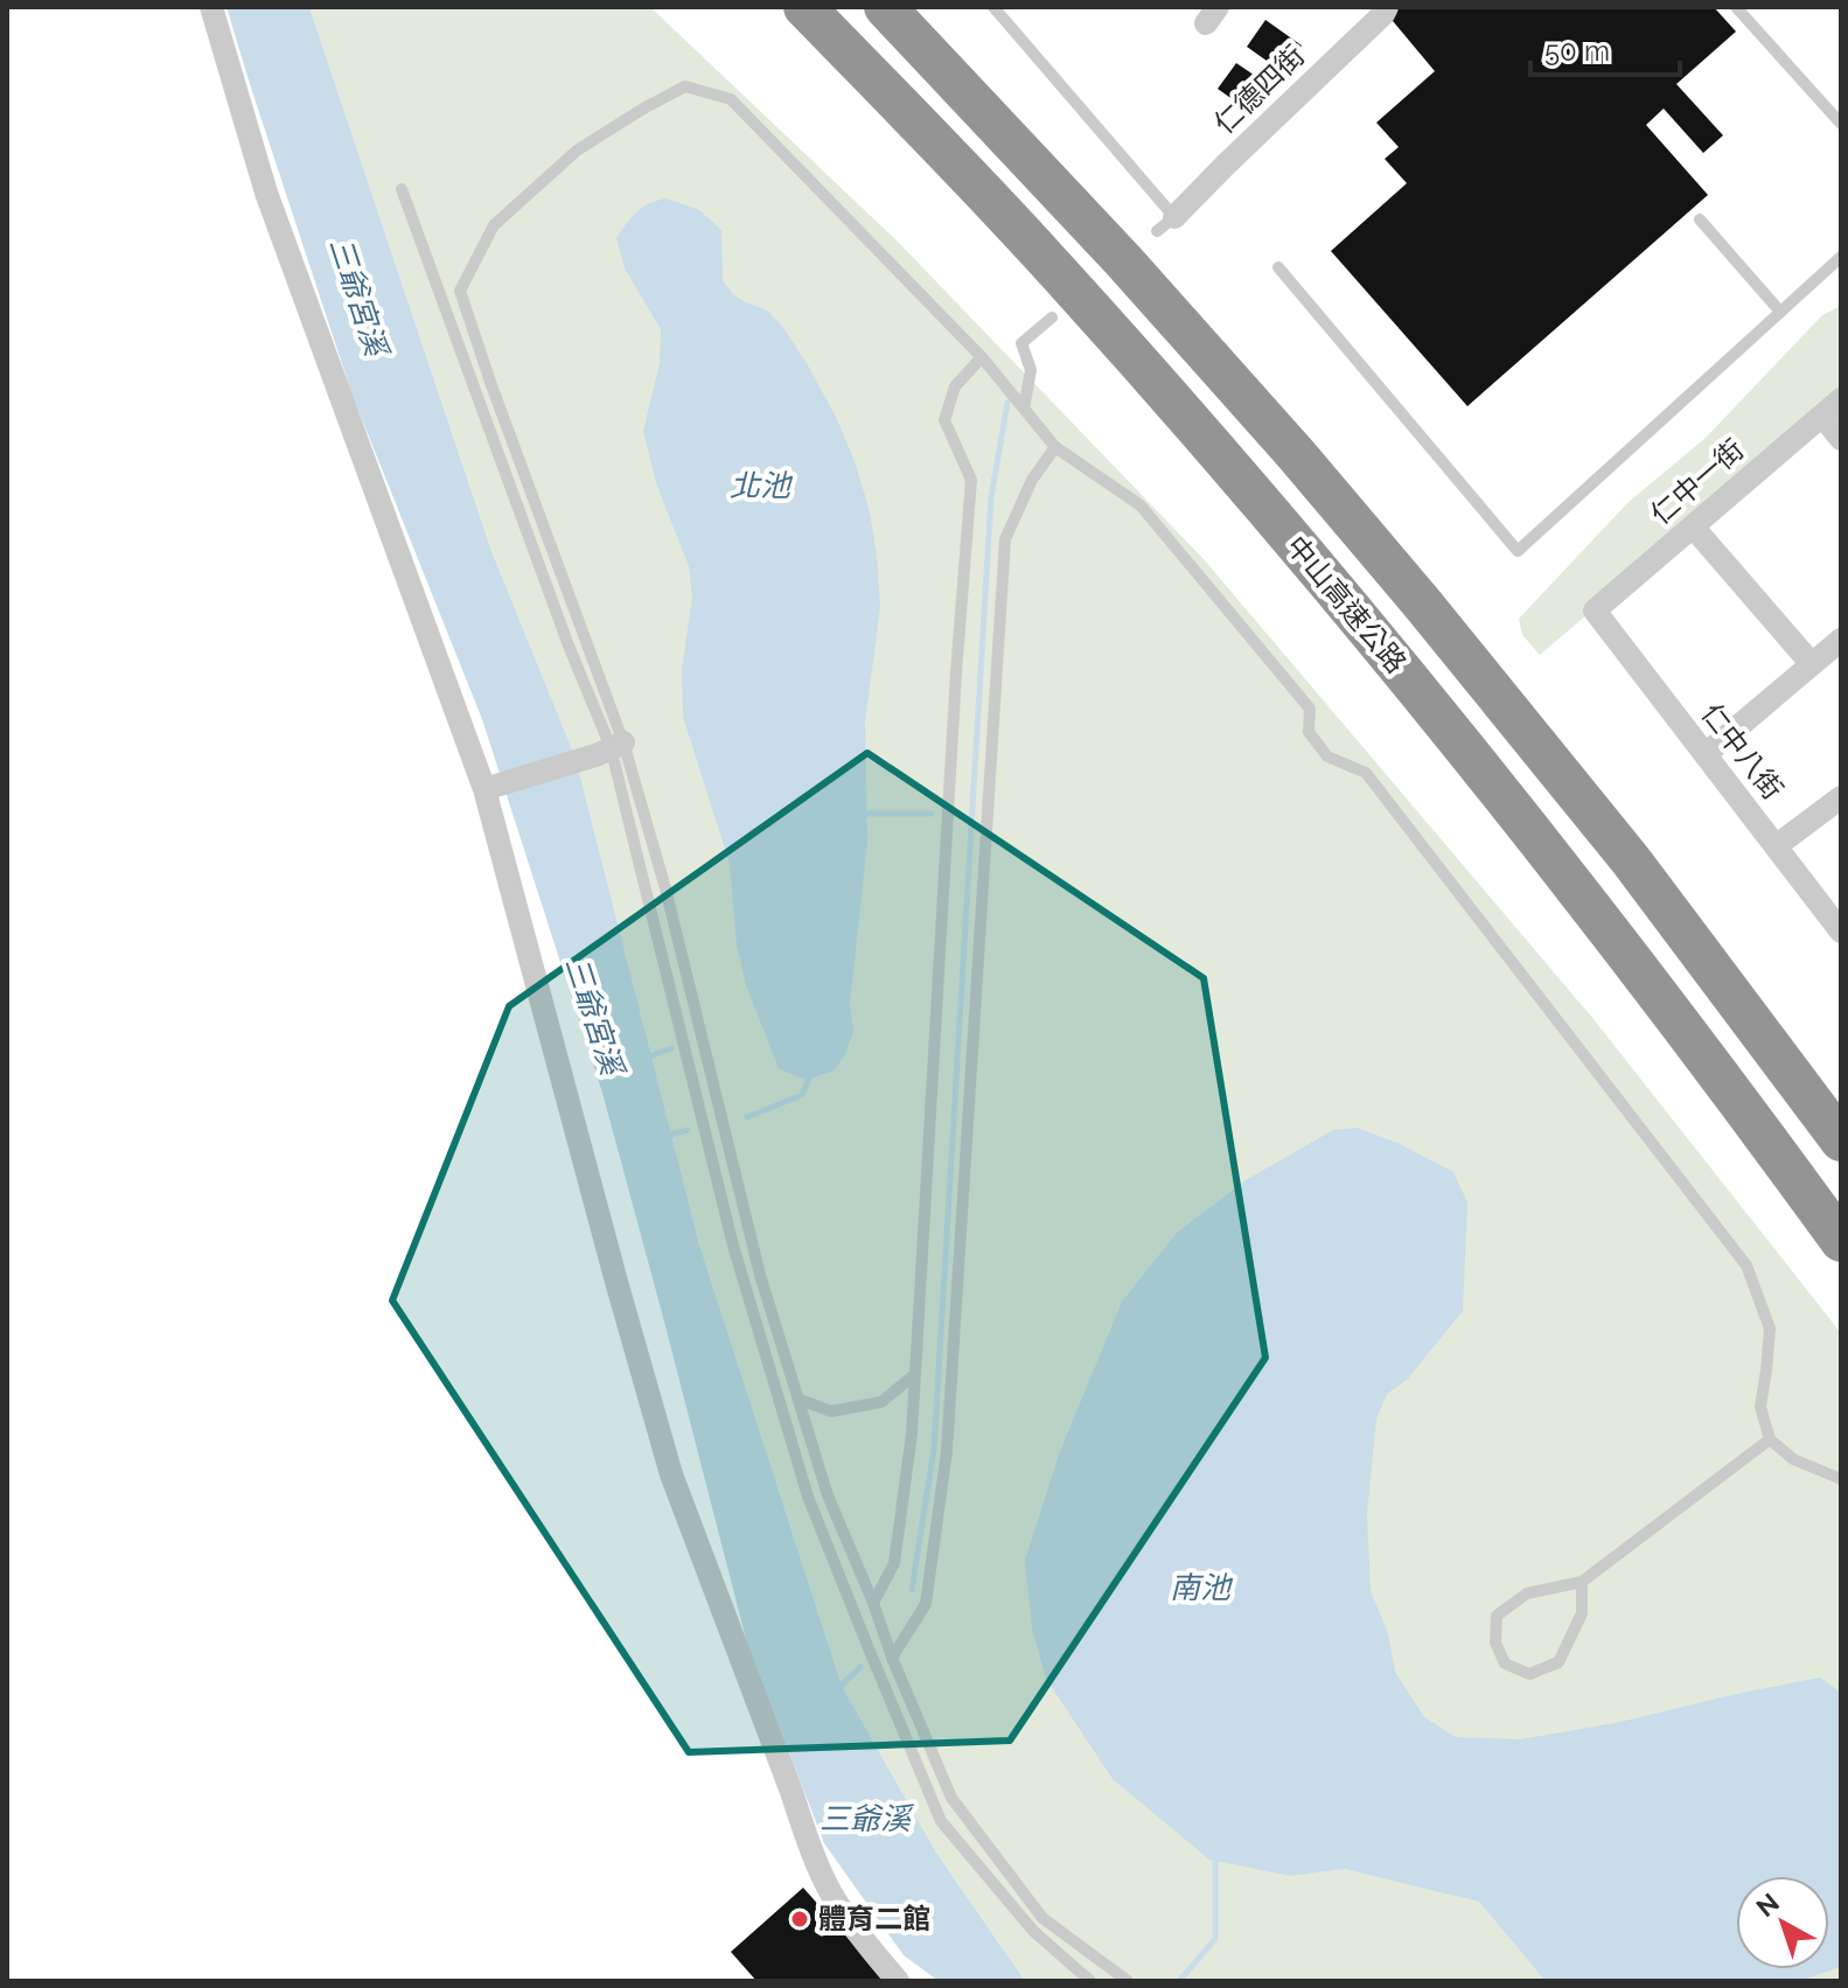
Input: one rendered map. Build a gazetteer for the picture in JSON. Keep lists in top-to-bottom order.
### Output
{
  "streets": {
    "highway": ["中山高速公路"],
    "street": ["仁德四街", "仁中一街", "仁中八街"]
  },
  "crossings": [
    ["仁中一街", "仁中八街"]
  ],
  "water": [
    "三爺宮溪",
    "北池",
    "南池",
    "三爺溪"
  ],
  "places": ["體育二館"],
  "scale_bar": "50 m",
  "north": "top left"
}
